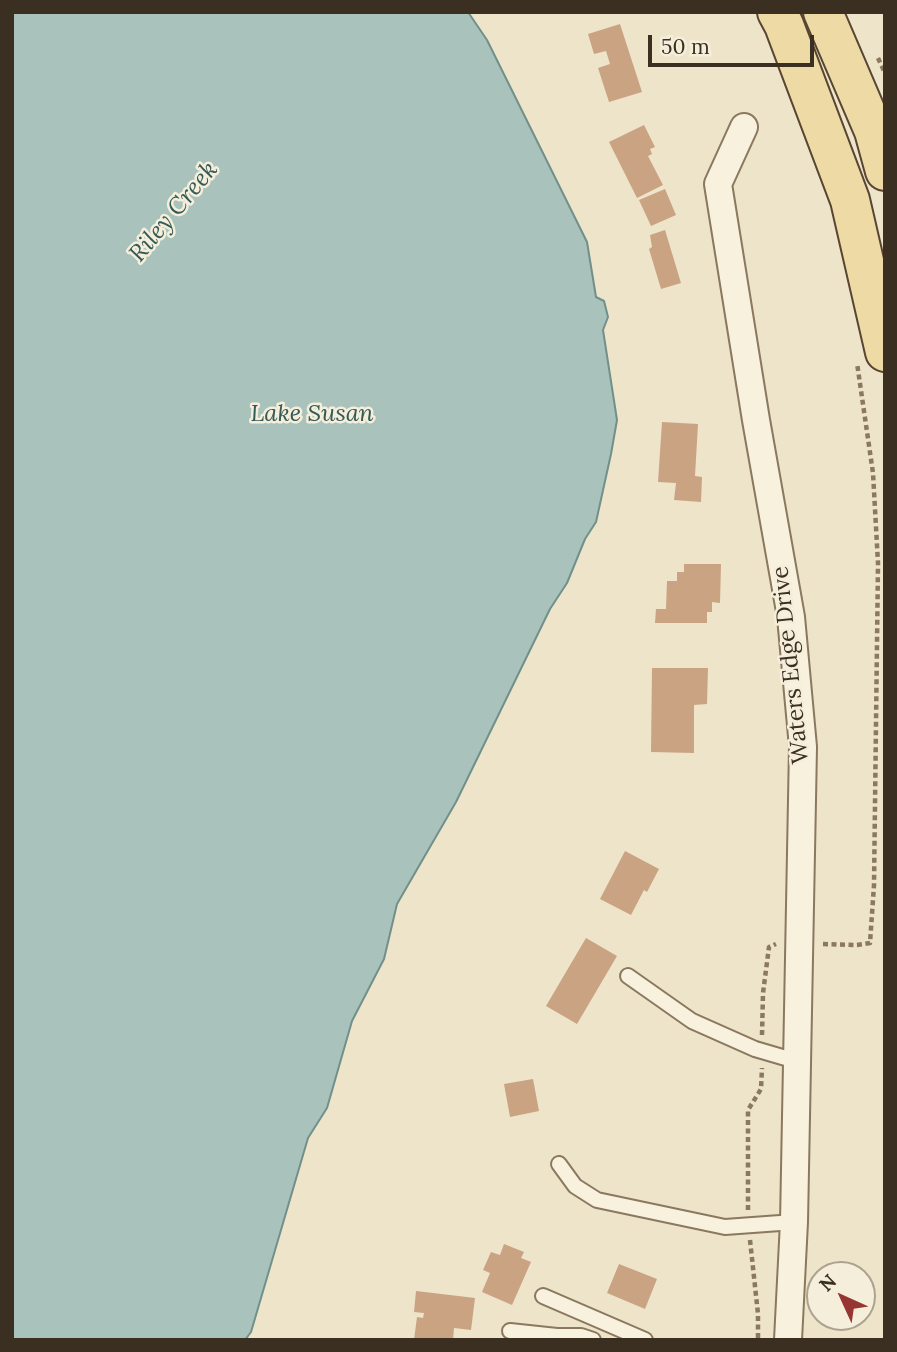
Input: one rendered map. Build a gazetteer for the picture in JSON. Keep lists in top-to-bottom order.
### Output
{
  "streets": {
    "street": ["Waters Edge Drive"]
  },
  "water": ["Riley Creek", "Lake Susan"],
  "scale_bar": "50 m",
  "north": "top left"
}
